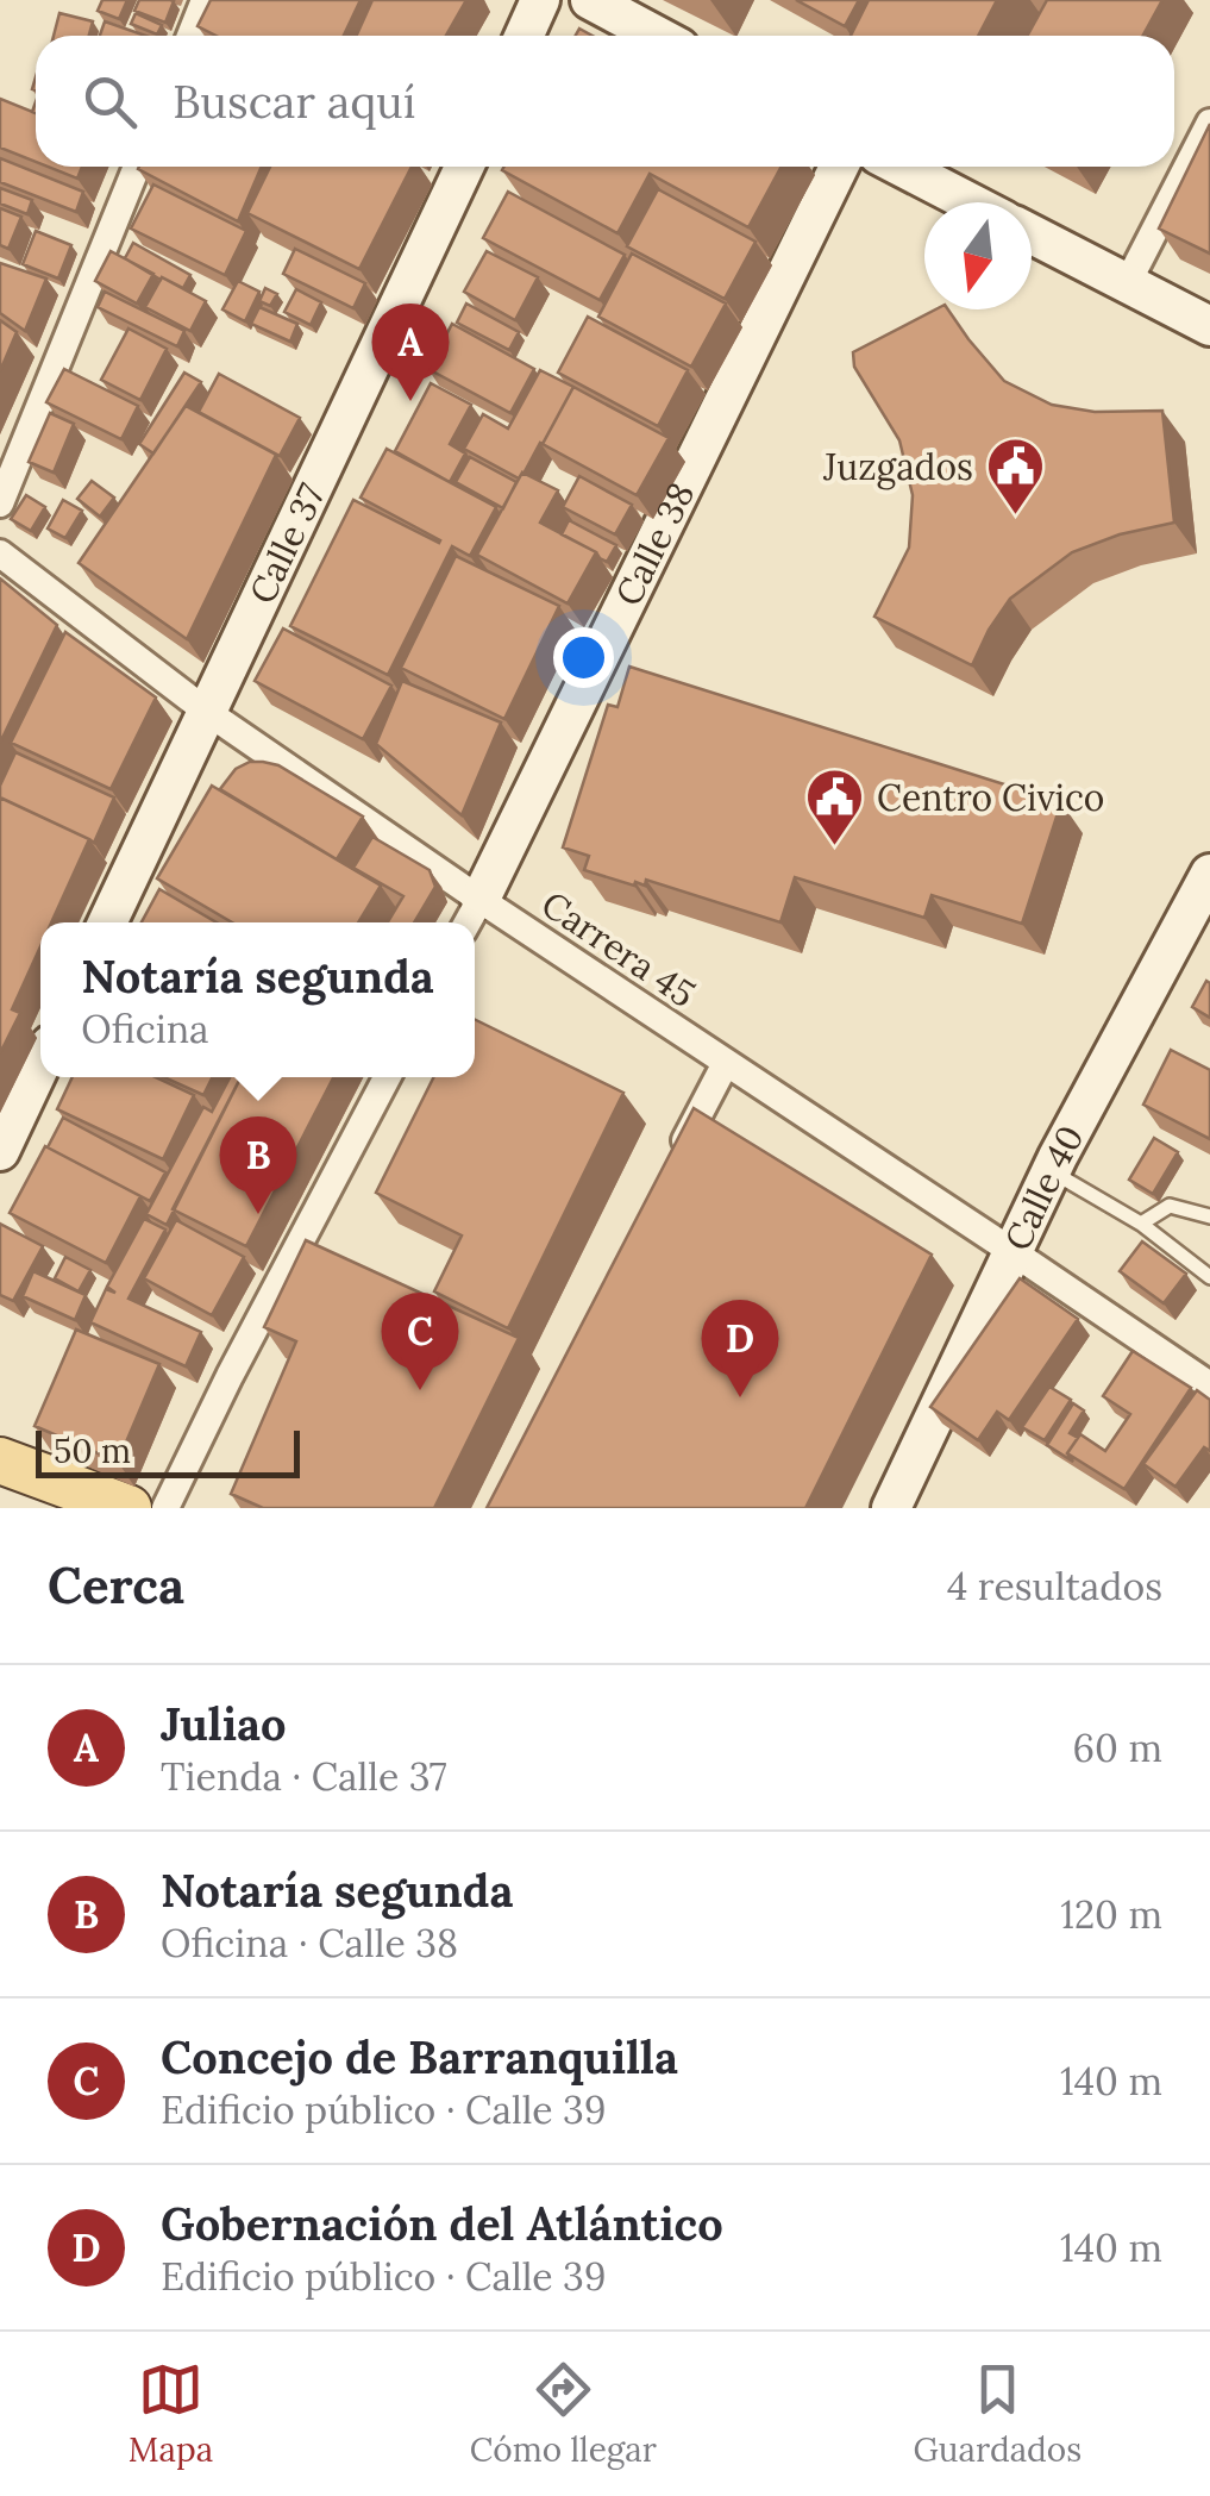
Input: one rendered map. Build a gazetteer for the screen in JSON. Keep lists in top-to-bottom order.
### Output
{
  "streets": {
    "street": [
      "Calle 38",
      "Calle 37",
      "Carrera 45",
      "Calle 40"
    ]
  },
  "crossings": [
    ["Calle 38", "Carrera 45"],
    ["Calle 37", "Carrera 45"],
    ["Carrera 45", "Calle 40"]
  ],
  "places": {
    "public building": ["Juzgados", "Centro Civico"]
  },
  "scale_bar": "50 m",
  "north": "bottom",
  "page": {
    "search": "Buscar aquí",
    "pins": [
      "A",
      "B",
      "C",
      "D"
    ],
    "popup": ["Notaría segunda", "Oficina"],
    "scale": "50 m",
    "heading": ["Cerca", "4 resultados"],
    "list": [
      {
        "mark": "A",
        "name": "Juliao",
        "note": "Tienda · Calle 37",
        "value": "60 m"
      },
      {
        "mark": "B",
        "name": "Notaría segunda",
        "note": "Oficina · Calle 38",
        "value": "120 m"
      },
      {
        "mark": "C",
        "name": "Concejo de Barranquilla",
        "note": "Edificio público · Calle 39",
        "value": "140 m"
      },
      {
        "mark": "D",
        "name": "Gobernación del Atlántico",
        "note": "Edificio público · Calle 39",
        "value": "140 m"
      }
    ],
    "nav": ["Mapa", "Cómo llegar", "Guardados"]
  }
}
